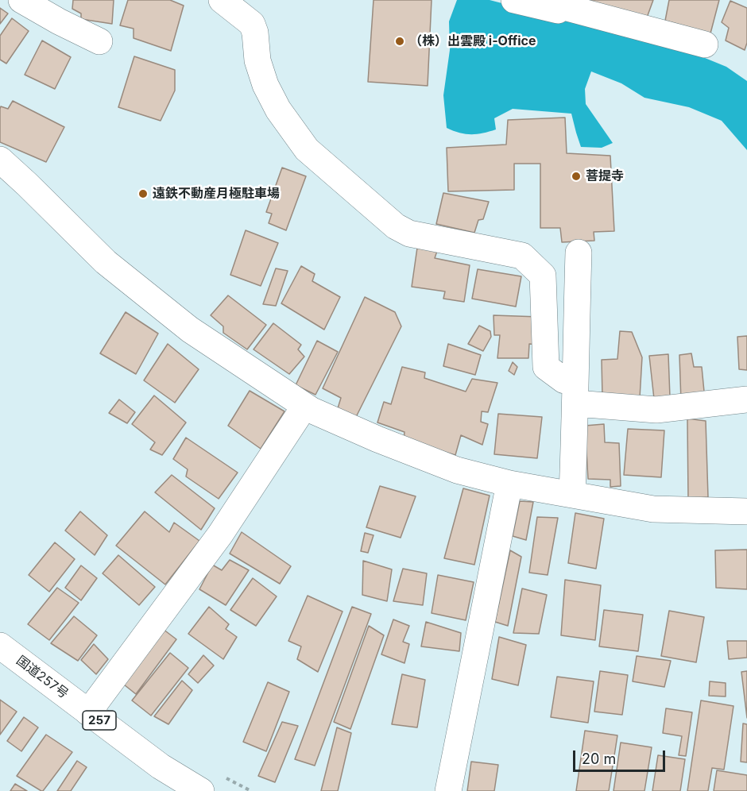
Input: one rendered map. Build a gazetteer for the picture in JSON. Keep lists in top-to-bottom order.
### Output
{
  "streets": {
    "main road": ["国道257号", "257"]
  },
  "places": ["（株）出雲殿 i-Office", "菩提寺", "遠鉄不動産月極駐車場"],
  "scale_bar": "20 m"
}
